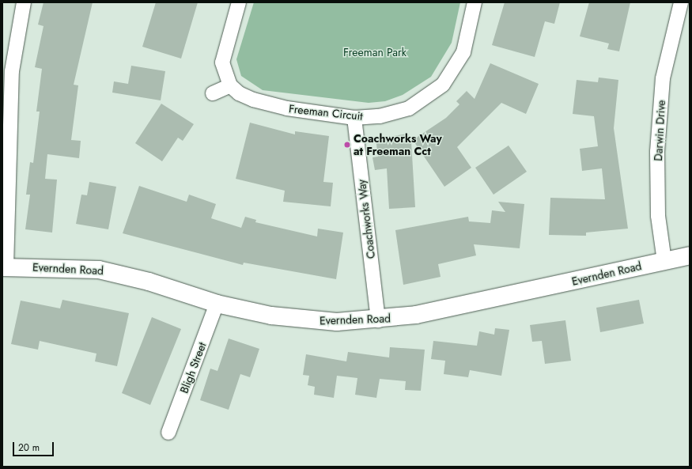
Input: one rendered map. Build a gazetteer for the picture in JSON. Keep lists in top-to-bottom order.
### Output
{
  "streets": {
    "street": [
      "Freeman Circuit",
      "Darwin Drive",
      "Coachworks Way",
      "Evernden Road",
      "Bligh Street"
    ]
  },
  "crossings": [
    ["Freeman Circuit", "Coachworks Way"],
    ["Darwin Drive", "Evernden Road"],
    ["Coachworks Way", "Evernden Road"],
    ["Evernden Road", "Bligh Street"]
  ],
  "parks": ["Freeman Park"],
  "places": ["Coachworks Way at Freeman Cct"],
  "scale_bar": "20 m"
}
